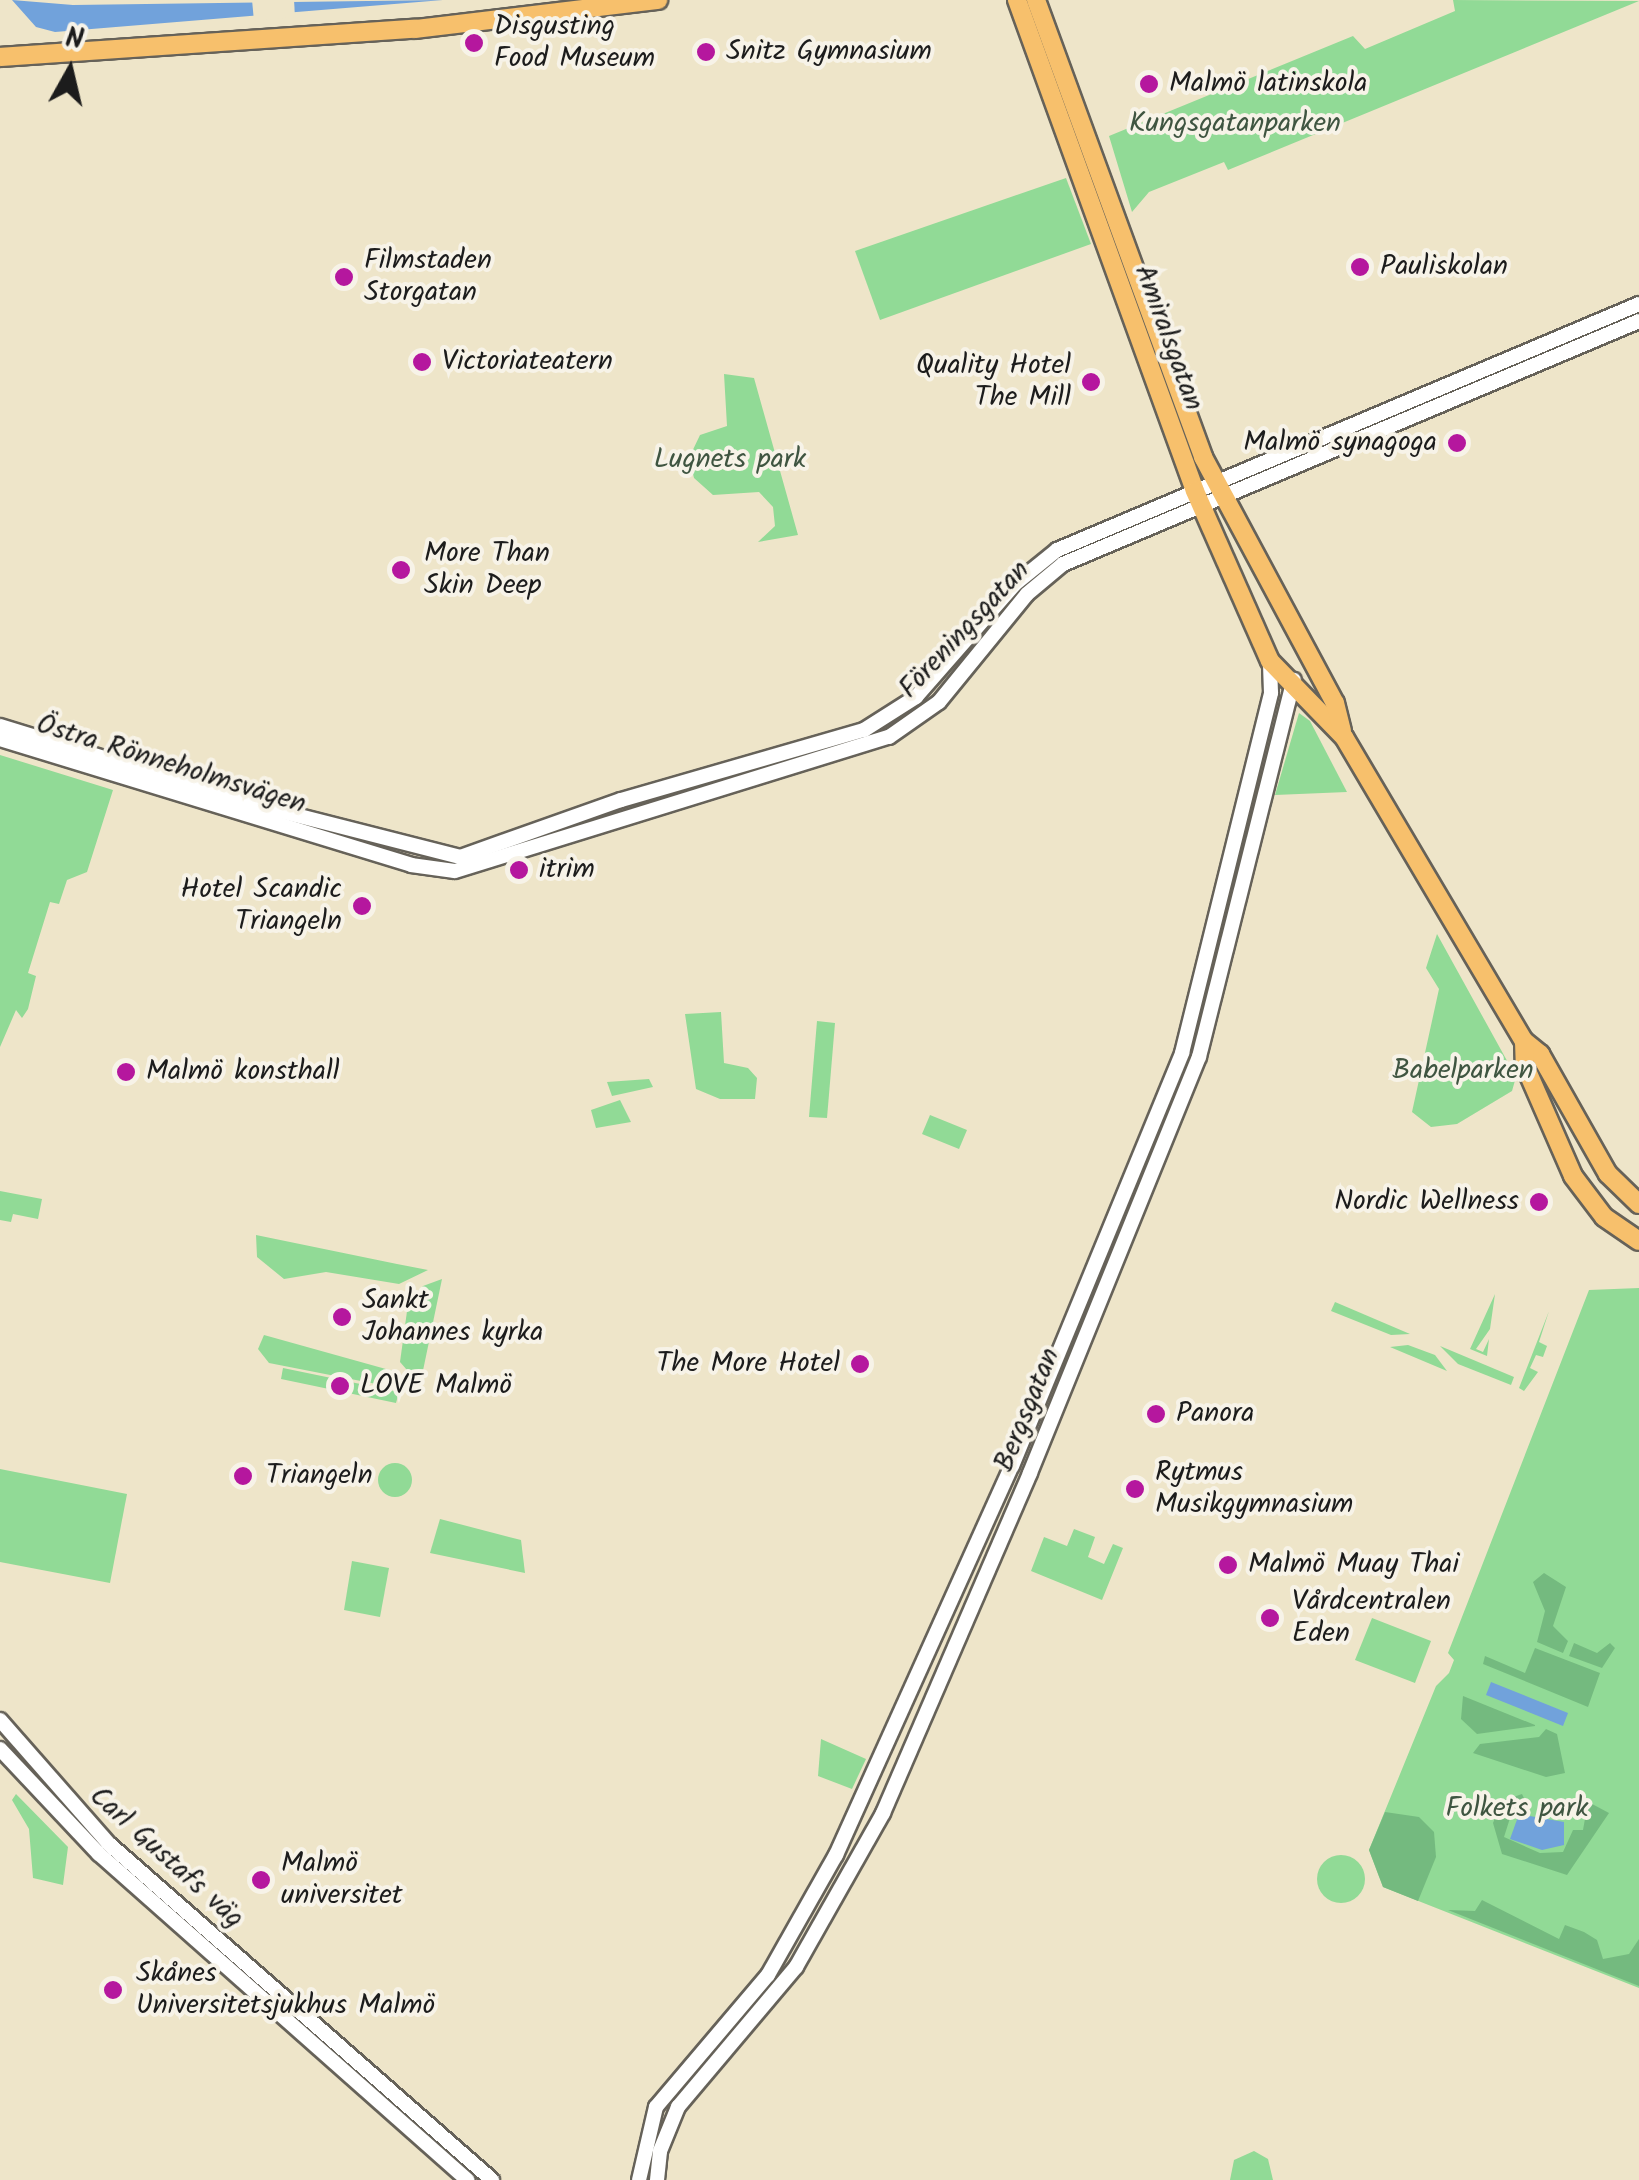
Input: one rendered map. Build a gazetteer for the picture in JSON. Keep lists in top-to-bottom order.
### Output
{
  "streets": {
    "main road": ["Amiralsgatan"],
    "street": [
      "Föreningsgatan",
      "Östra Rönneholmsvägen",
      "Bergsgatan",
      "Carl Gustafs väg"
    ]
  },
  "crossings": [
    ["Amiralsgatan", "Föreningsgatan"],
    ["Amiralsgatan", "Bergsgatan"],
    ["Föreningsgatan", "Östra Rönneholmsvägen"]
  ],
  "parks": [
    "Kungsgatanparken",
    "Lugnets park",
    "Babelparken",
    "Folkets park"
  ],
  "places": [
    "Disgusting Food Museum",
    "Snitz Gymnasium",
    "Malmö latinskola",
    "Pauliskolan",
    "Filmstaden Storgatan",
    "Victoriateatern",
    "Quality Hotel The Mill",
    "Malmö synagoga",
    "More Than Skin Deep",
    "itrim",
    "Hotel Scandic Triangeln",
    "Malmö konsthall",
    "Nordic Wellness",
    "Sankt Johannes kyrka",
    "The More Hotel",
    "LOVE Malmö",
    "Panora",
    "Triangeln",
    "Rytmus Musikgymnasium",
    "Malmö Muay Thai",
    "Vårdcentralen Eden",
    "Malmö universitet",
    "Skånes Universitetsjukhus Malmö"
  ],
  "north": "top"
}
